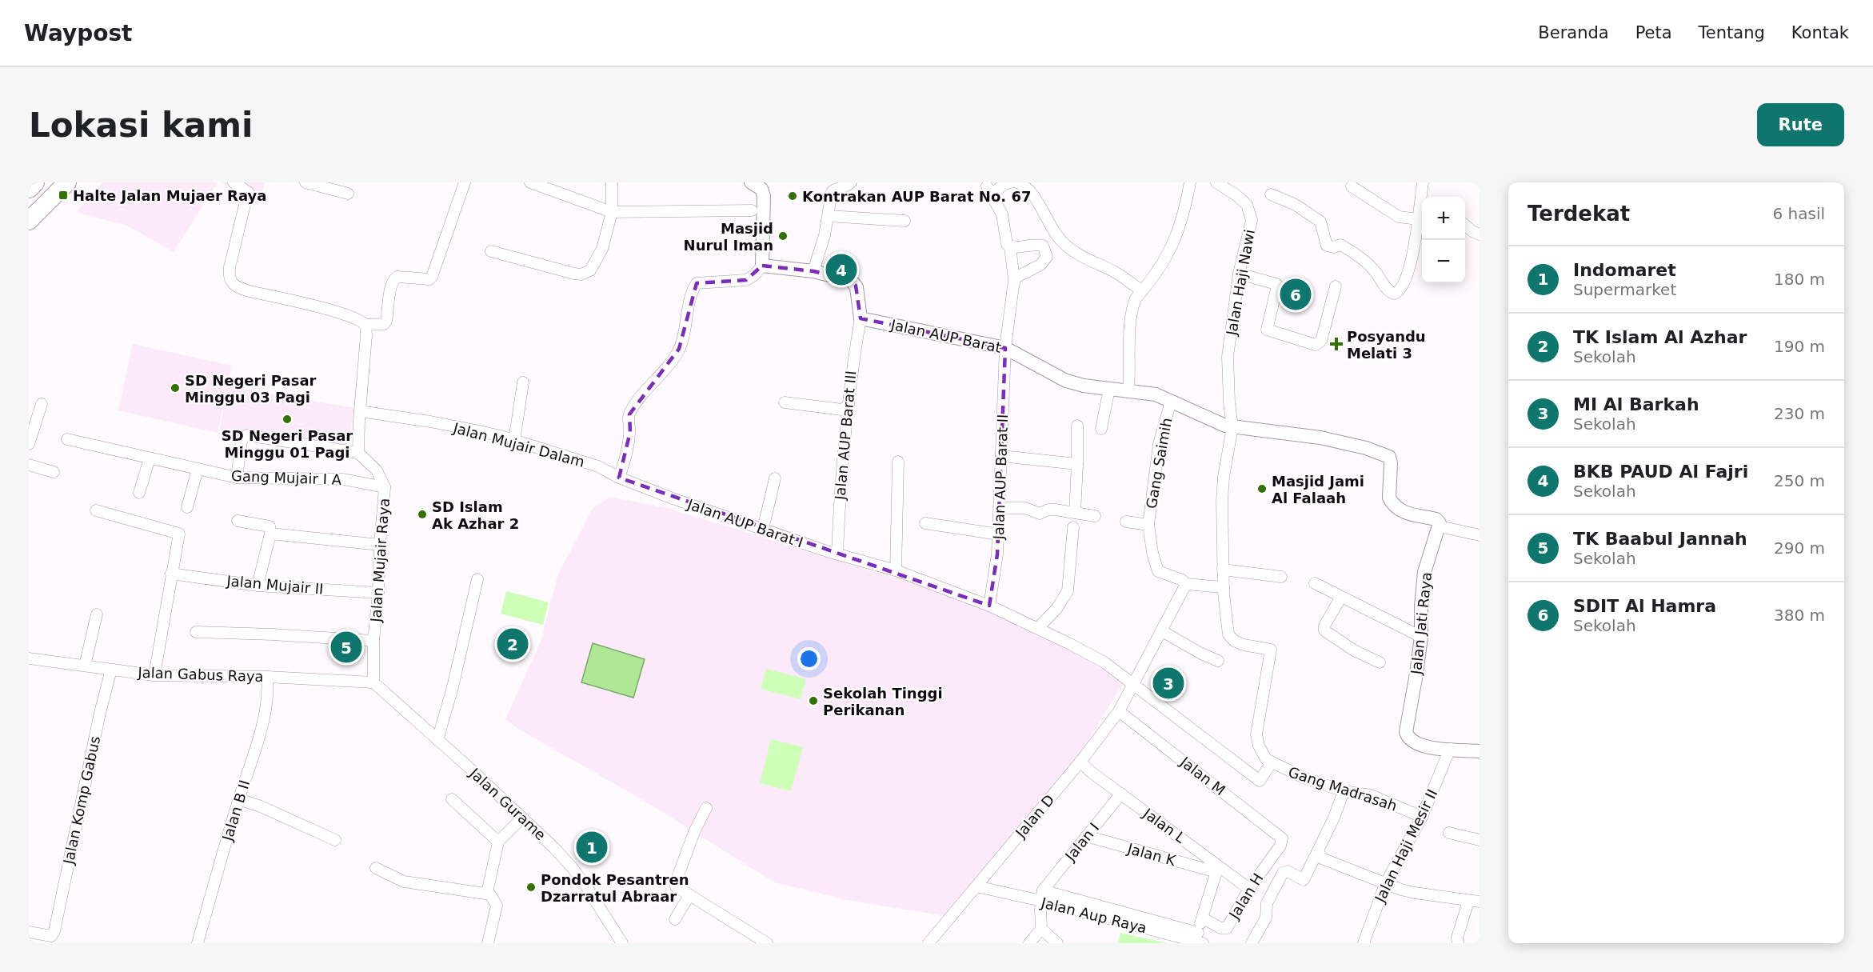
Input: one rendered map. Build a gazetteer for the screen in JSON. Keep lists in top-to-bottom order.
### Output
{
  "streets": {
    "street": [
      "Jalan Haji Nawi",
      "Jalan AUP Barat",
      "Jalan AUP Barat III",
      "Jalan Mujair Dalam",
      "Gang Saimih",
      "Jalan AUP Barat II",
      "Gang Mujair I A",
      "Jalan AUP Barat I",
      "Jalan Mujair Raya",
      "Jalan Mujair II",
      "Jalan Jati Raya",
      "Jalan Gabus Raya",
      "Jalan M",
      "Gang Madrasah",
      "Jalan Komp Gabus",
      "Jalan Gurame",
      "Jalan B II",
      "Jalan D",
      "Jalan L",
      "Jalan I",
      "Jalan Haji Mesir II",
      "Jalan K",
      "Jalan H",
      "Jalan Aup Raya"
    ]
  },
  "crossings": [
    ["Jalan Haji Nawi", "Jalan AUP Barat"],
    ["Jalan AUP Barat", "Jalan AUP Barat III"],
    ["Jalan AUP Barat", "Gang Saimih"],
    ["Jalan AUP Barat", "Jalan AUP Barat II"],
    ["Jalan AUP Barat III", "Jalan AUP Barat I"],
    ["Jalan Mujair Dalam", "Jalan AUP Barat I"],
    ["Jalan AUP Barat II", "Jalan AUP Barat I"],
    ["Gang Mujair I A", "Jalan Mujair Raya"],
    ["Jalan AUP Barat I", "Gang Madrasah"],
    ["Jalan AUP Barat I", "Jalan D"],
    ["Jalan Mujair Raya", "Jalan Mujair II"],
    ["Jalan Mujair Raya", "Jalan Gabus Raya"],
    ["Jalan Mujair Raya", "Jalan Gurame"],
    ["Jalan Jati Raya", "Jalan Haji Mesir II"],
    ["Jalan Gabus Raya", "Jalan Komp Gabus"],
    ["Jalan Gabus Raya", "Jalan Gurame"],
    ["Jalan Gabus Raya", "Jalan B II"],
    ["Jalan M", "Jalan D"],
    ["Jalan M", "Jalan H"],
    ["Gang Madrasah", "Jalan D"],
    ["Gang Madrasah", "Jalan Haji Mesir II"],
    ["Jalan D", "Jalan L"],
    ["Jalan D", "Jalan Aup Raya"],
    ["Jalan L", "Jalan I"],
    ["Jalan L", "Jalan K"],
    ["Jalan L", "Jalan H"],
    ["Jalan I", "Jalan K"],
    ["Jalan I", "Jalan Aup Raya"]
  ],
  "places": {
    "transit": ["Halte Jalan Mujaer Raya"],
    "other": [
      "Kontrakan AUP Barat No. 67",
      "Masjid Nurul Iman",
      "SD Negeri Pasar Minggu 03 Pagi",
      "SD Negeri Pasar Minggu 01 Pagi",
      "Masjid Jami Al Falaah",
      "SD Islam Ak Azhar 2",
      "Sekolah Tinggi Perikanan",
      "Pondok Pesantren Dzarratul Abraar"
    ],
    "health": ["Posyandu Melati 3"]
  },
  "page": {
    "header": "Waypost",
    "nav": [
      "Beranda",
      "Peta",
      "Tentang",
      "Kontak"
    ],
    "buttons": "Rute",
    "title": "Lokasi kami",
    "heading": ["Terdekat", "6 hasil"],
    "map_buttons": ["+", "−"],
    "list": [
      {
        "mark": "1",
        "name": "Indomaret",
        "note": "Supermarket",
        "value": "180 m"
      },
      {
        "mark": "2",
        "name": "TK Islam Al Azhar",
        "note": "Sekolah",
        "value": "190 m"
      },
      {
        "mark": "3",
        "name": "MI Al Barkah",
        "note": "Sekolah",
        "value": "230 m"
      },
      {
        "mark": "4",
        "name": "BKB PAUD Al Fajri",
        "note": "Sekolah",
        "value": "250 m"
      },
      {
        "mark": "5",
        "name": "TK Baabul Jannah",
        "note": "Sekolah",
        "value": "290 m"
      },
      {
        "mark": "6",
        "name": "SDIT Al Hamra",
        "note": "Sekolah",
        "value": "380 m"
      }
    ],
    "pins": [
      "4",
      "6",
      "2",
      "5",
      "3",
      "1"
    ]
  }
}
